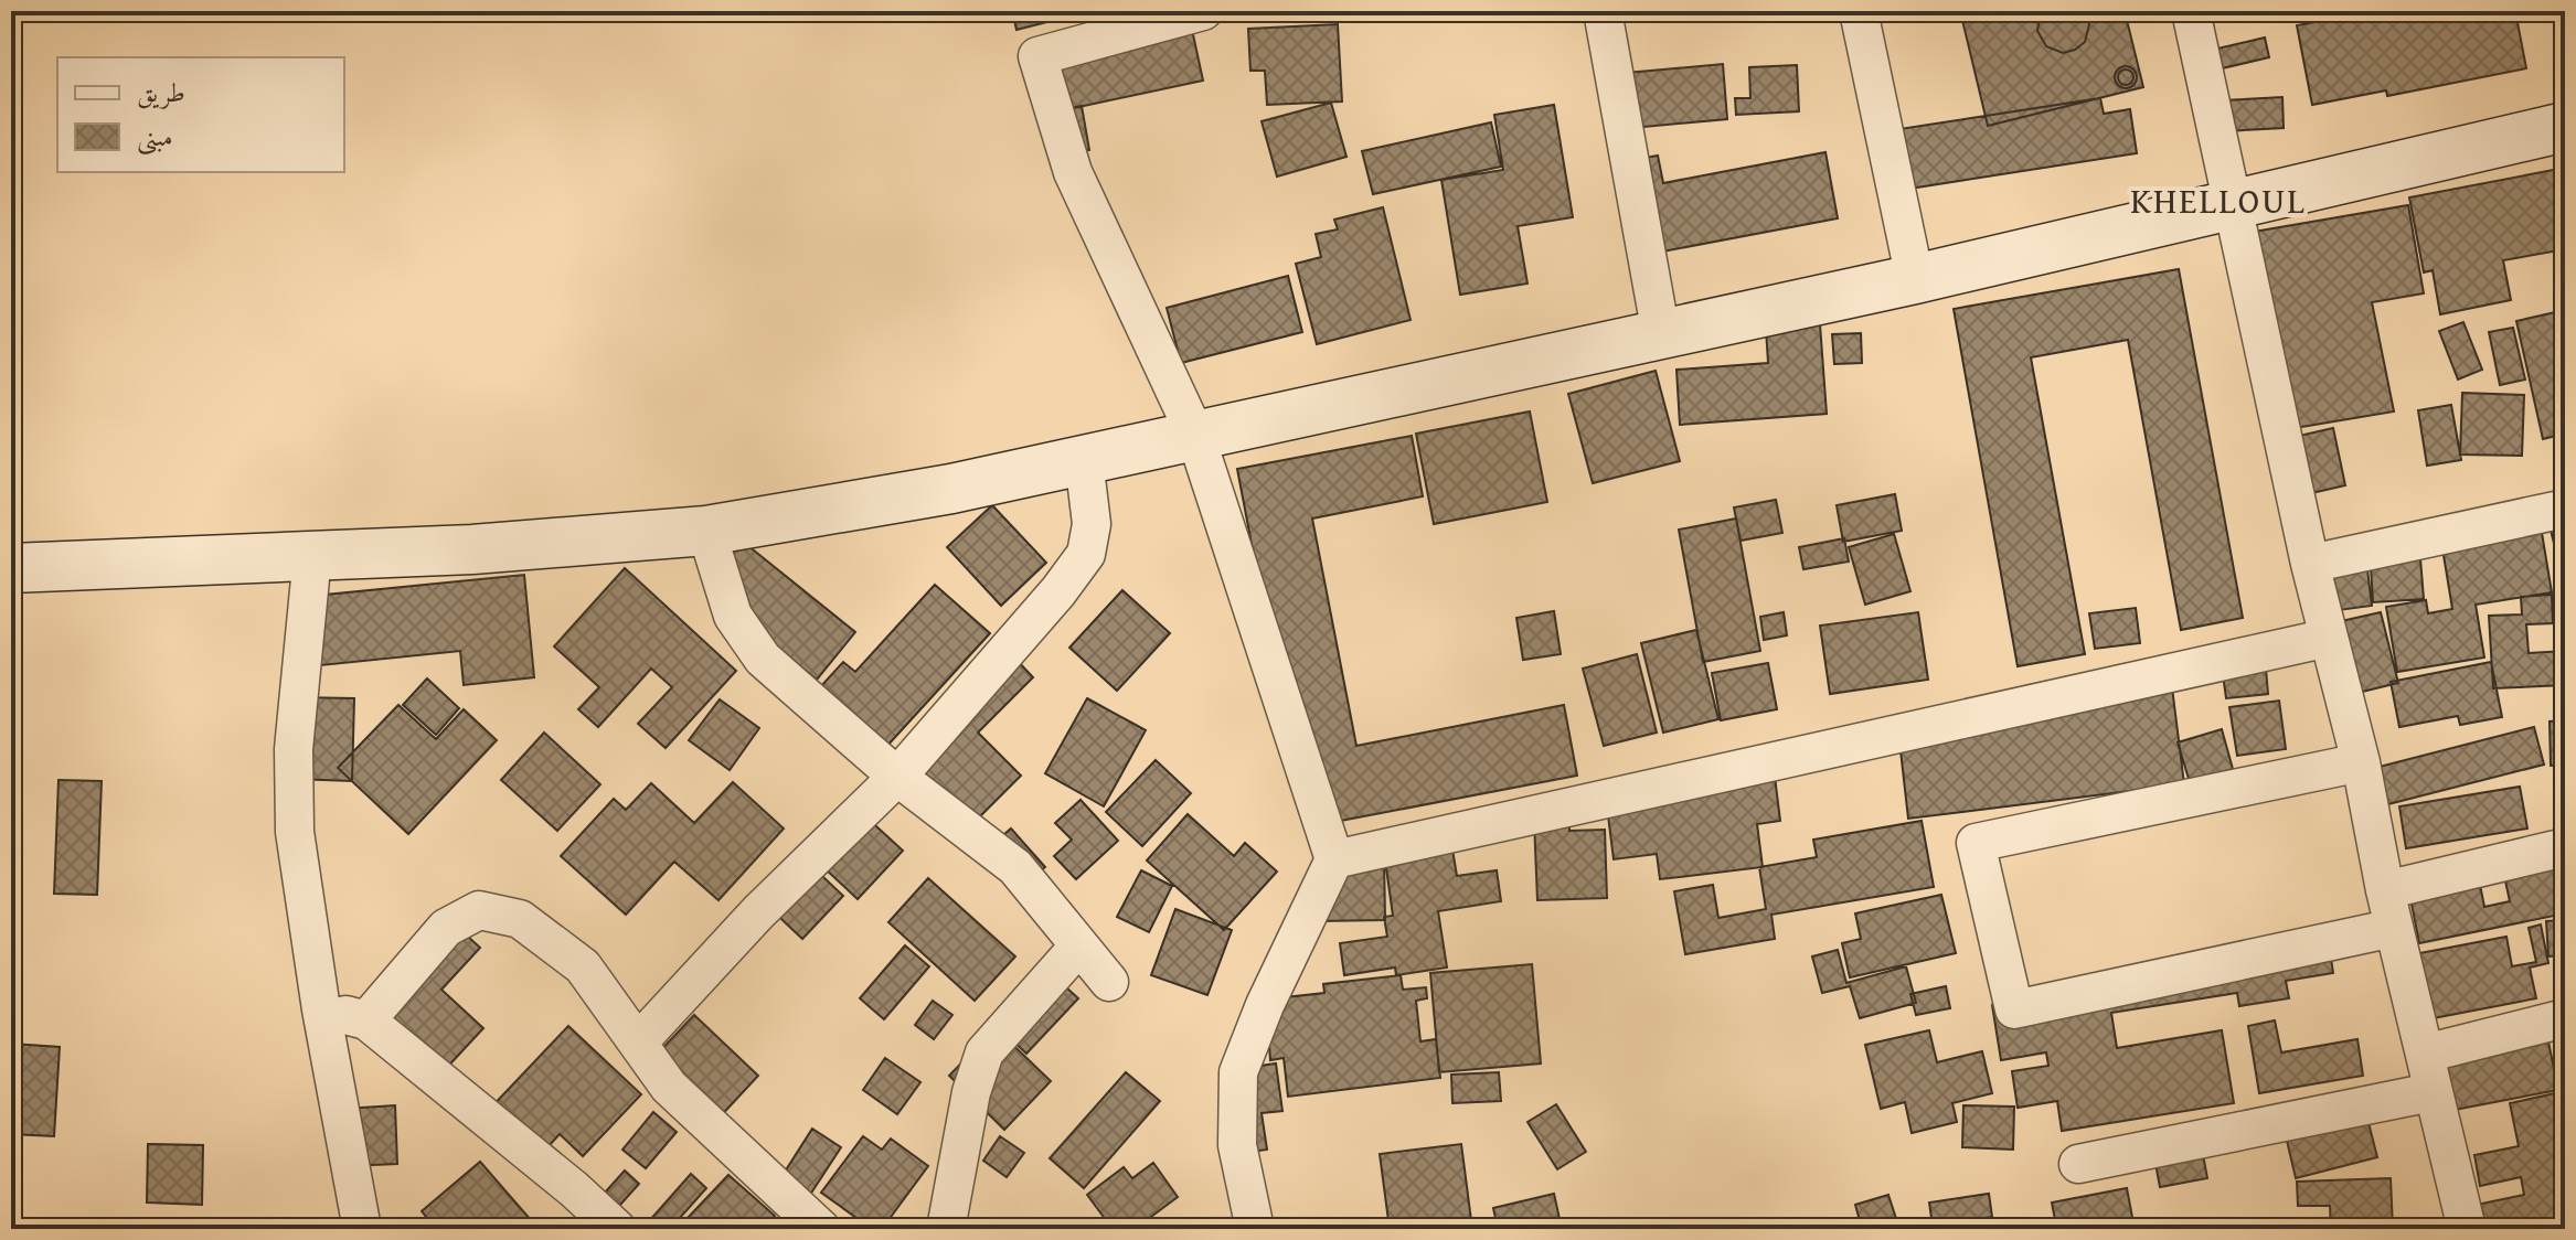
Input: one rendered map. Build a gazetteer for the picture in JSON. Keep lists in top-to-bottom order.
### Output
{
  "districts": ["KHELLOUL"],
  "legend": ["طريق", "مبنى"]
}
